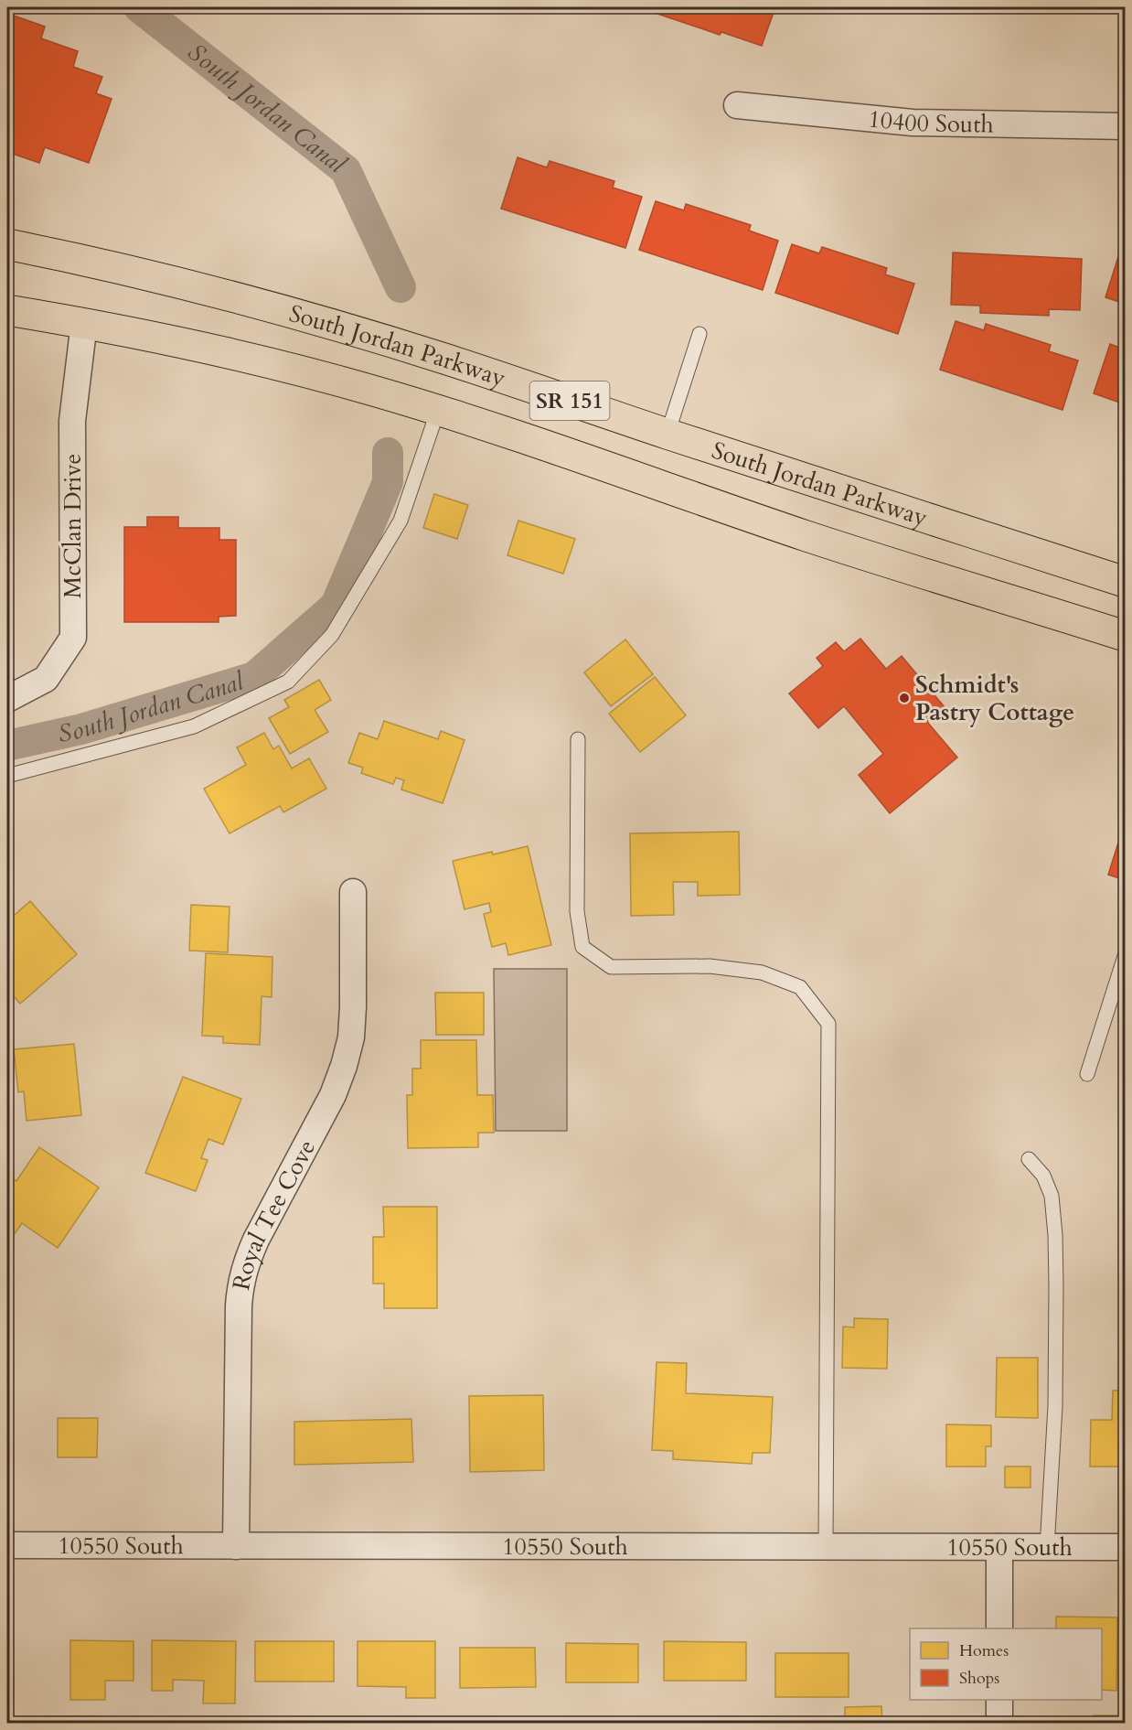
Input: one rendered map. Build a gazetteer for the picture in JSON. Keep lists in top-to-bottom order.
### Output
{
  "streets": {
    "main road": ["South Jordan Parkway", "SR 151"],
    "street": [
      "10400 South",
      "McClan Drive",
      "Royal Tee Cove",
      "10550 South"
    ]
  },
  "crossings": [
    ["SR 151", "McClan Drive"],
    ["Royal Tee Cove", "10550 South"]
  ],
  "water": ["South Jordan Canal"],
  "places": ["Schmidt's Pastry Cottage"],
  "legend": ["Homes", "Shops"]
}
